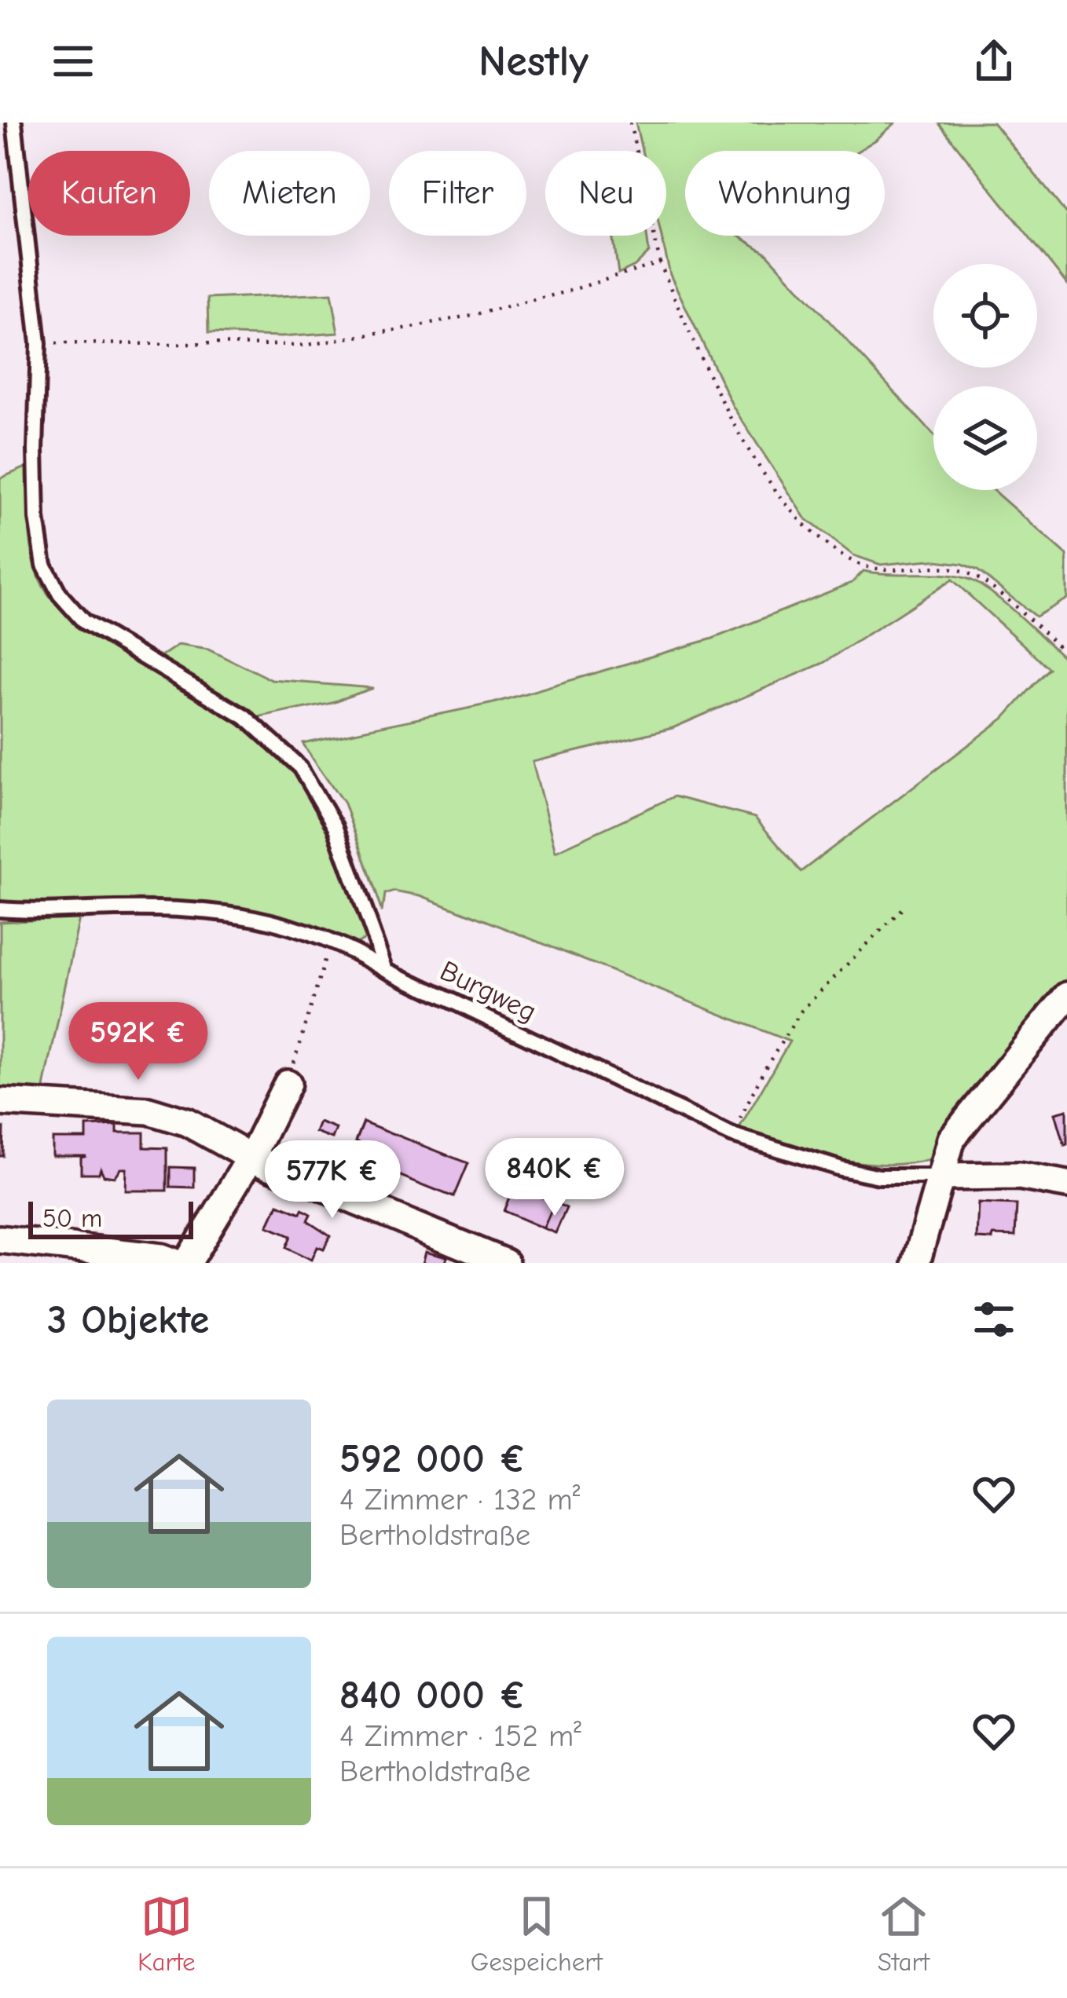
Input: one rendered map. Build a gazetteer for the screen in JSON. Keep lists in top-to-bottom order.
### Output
{
  "streets": {
    "lane": ["Burgweg"]
  },
  "scale_bar": "50 m",
  "page": {
    "header": "Nestly",
    "chip": [
      "Kaufen",
      "Mieten",
      "Filter",
      "Neu",
      "Wohnung"
    ],
    "price": ["592K €", "840K €", "577K €"],
    "scale": "50 m",
    "heading": "3 Objekte",
    "list": [
      {
        "name": "592 000 €",
        "note": "4 Zimmer · 132 m² · Bertholdstraße"
      },
      {
        "name": "840 000 €",
        "note": "4 Zimmer · 152 m² · Bertholdstraße"
      }
    ],
    "tabs": ["Karte", "Gespeichert", "Start"]
  }
}
